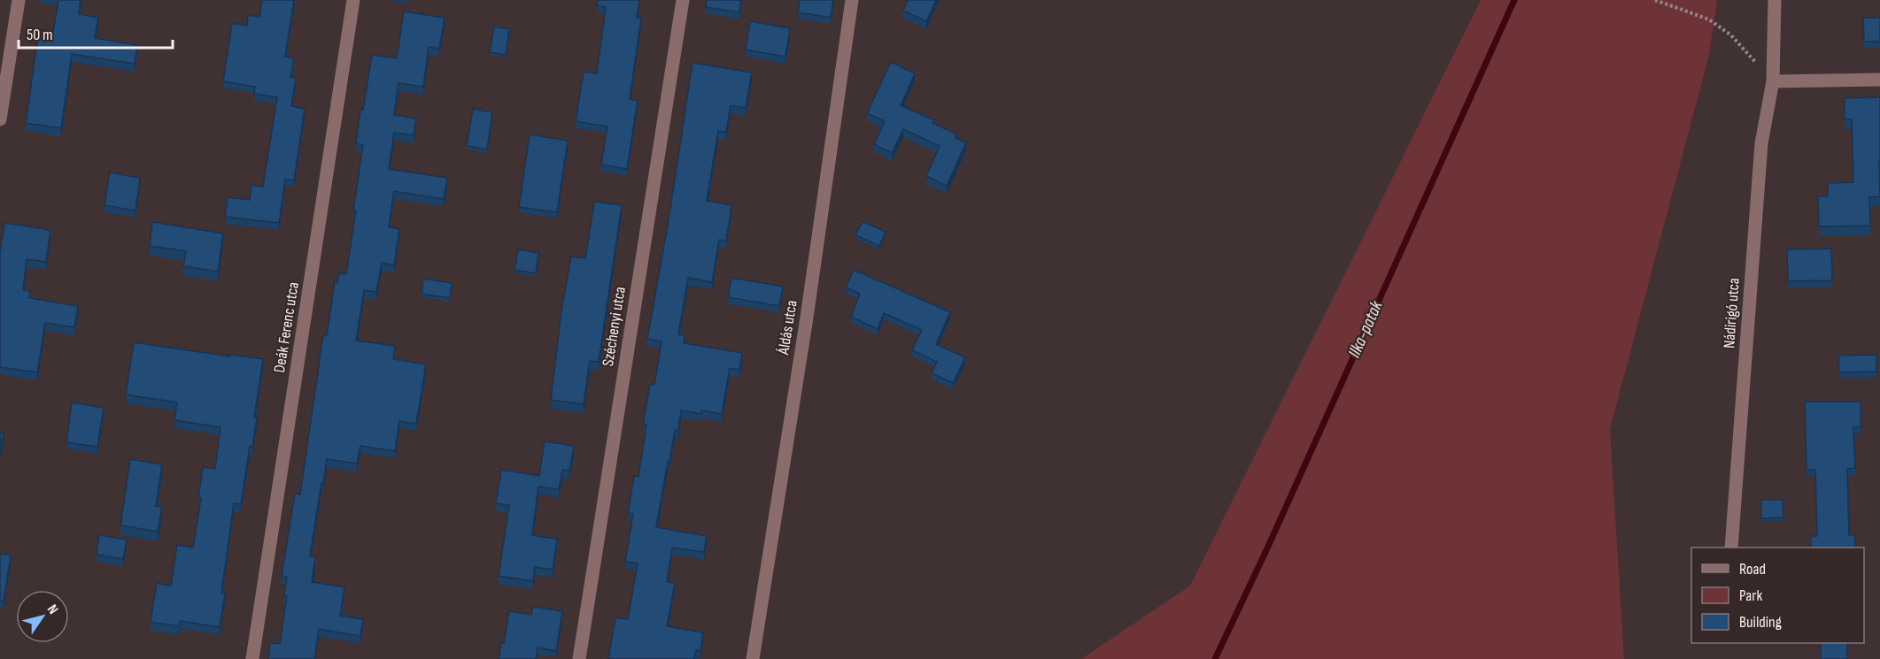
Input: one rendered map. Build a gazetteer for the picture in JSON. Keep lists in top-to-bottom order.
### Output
{
  "streets": {
    "street": [
      "Nádirigó utca",
      "Széchenyi utca",
      "Deák Ferenc utca",
      "Áldás utca"
    ]
  },
  "water": ["Ilka-patak"],
  "legend": ["Road", "Park", "Building"],
  "scale_bar": "50 m",
  "north": "top right"
}
